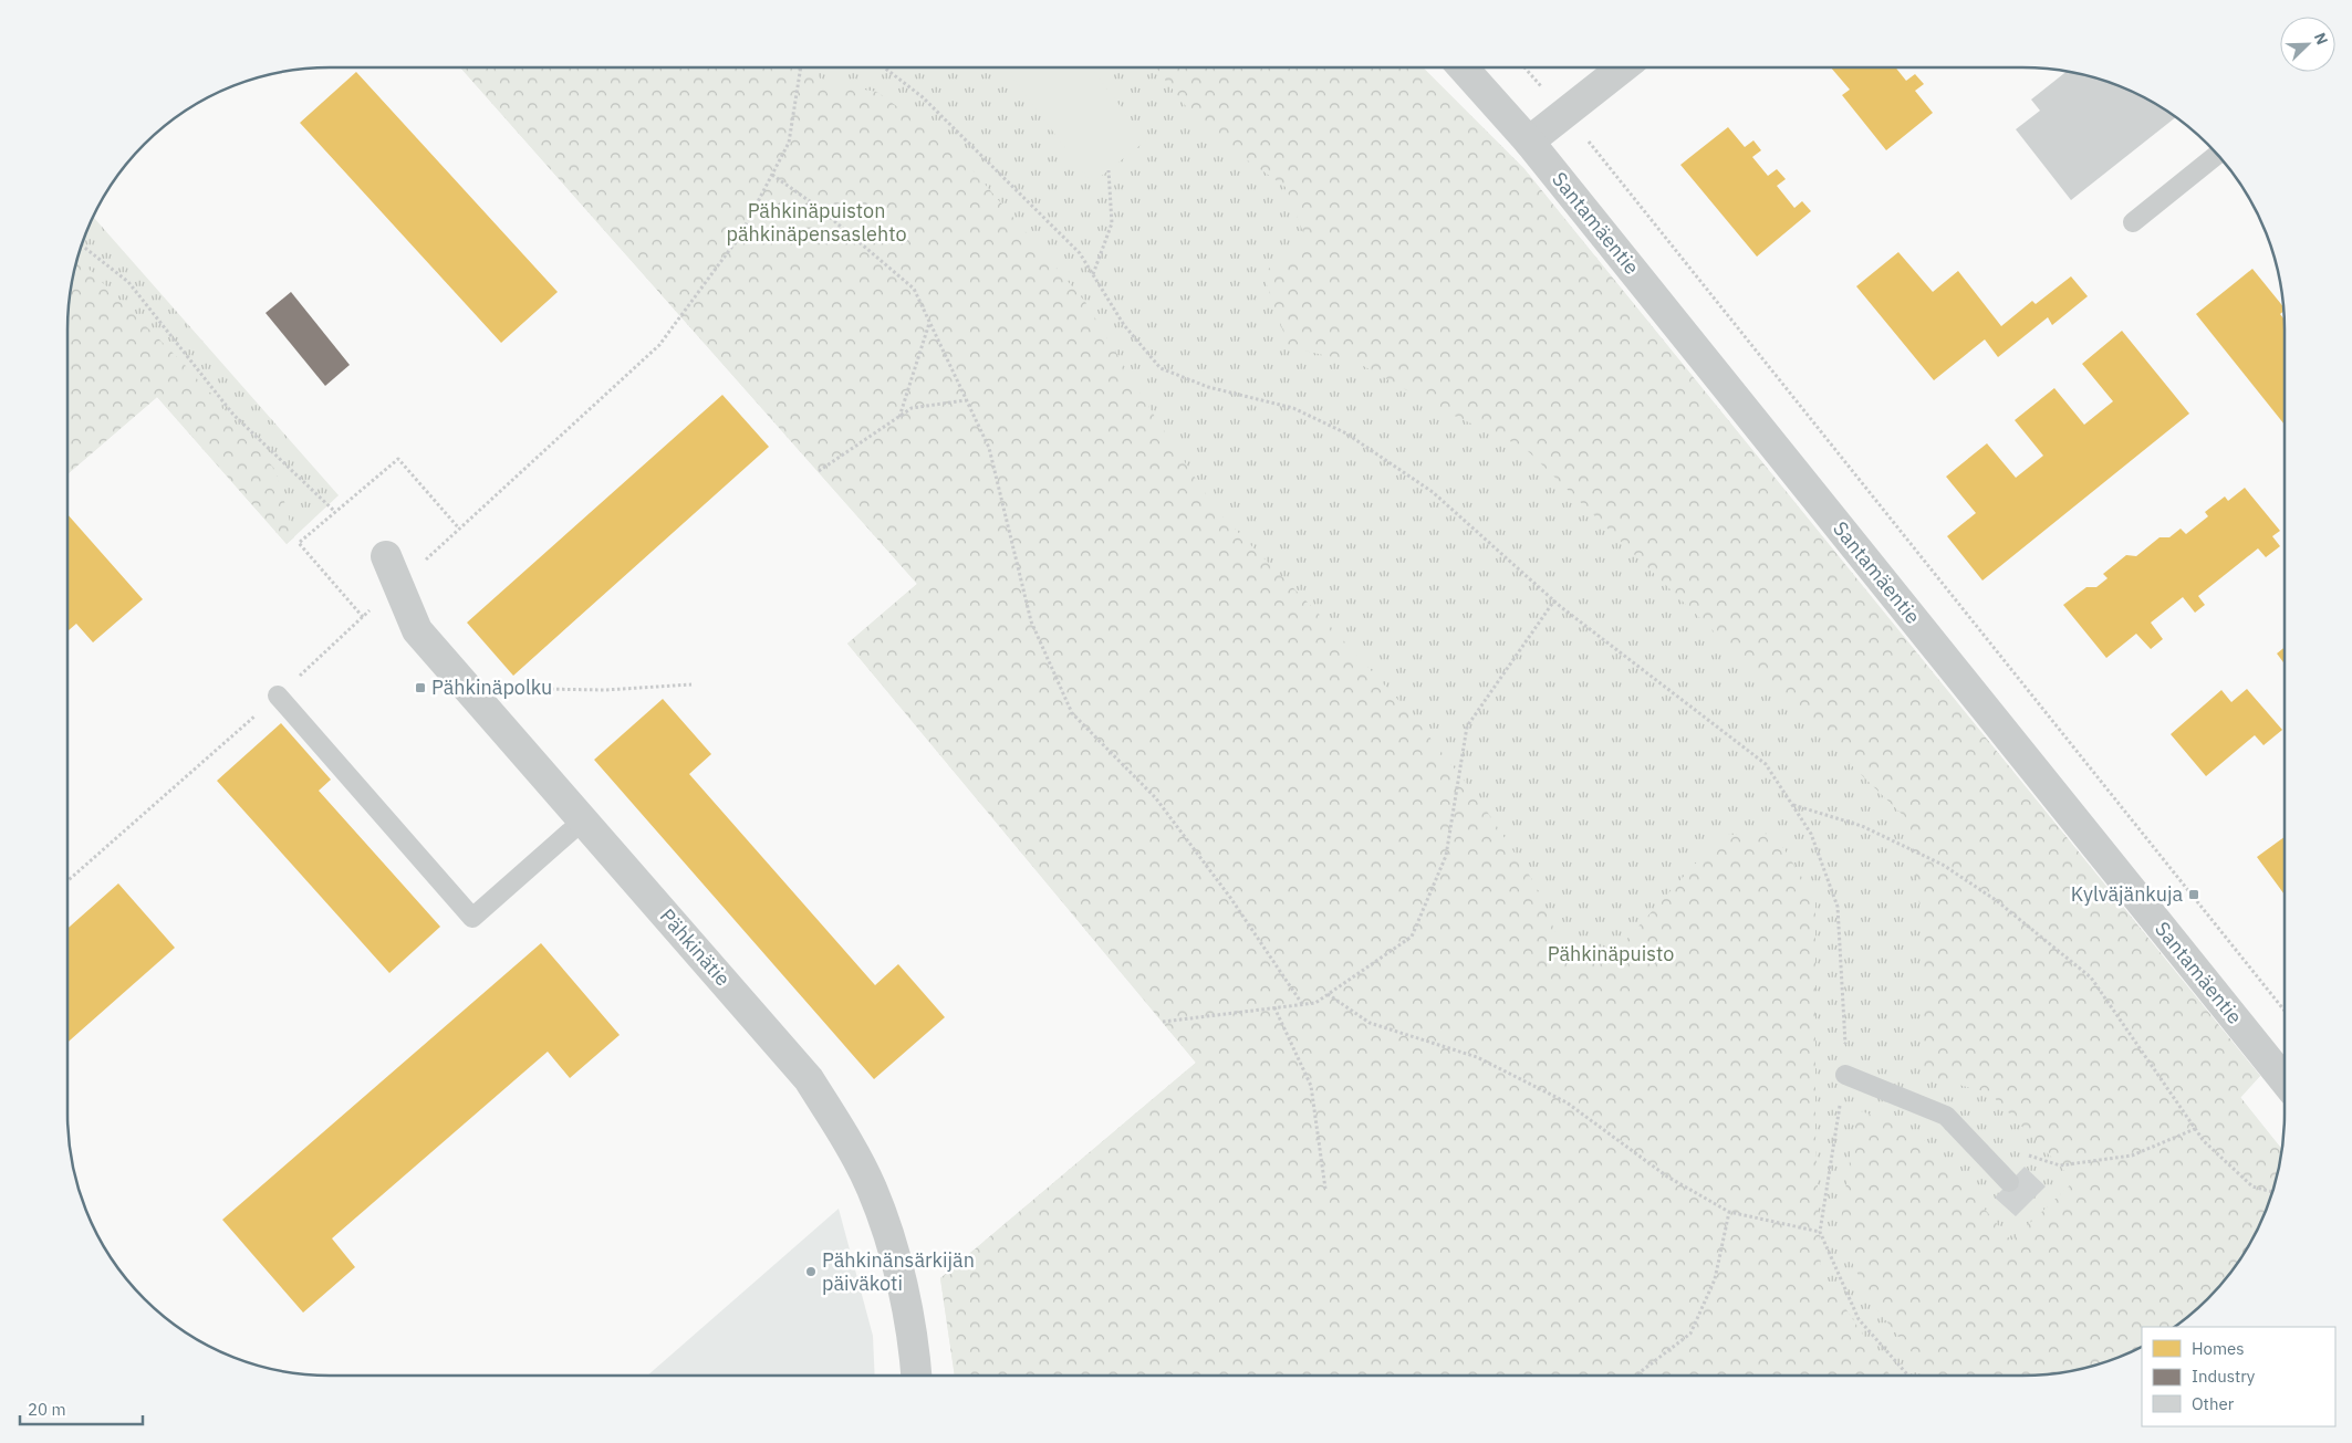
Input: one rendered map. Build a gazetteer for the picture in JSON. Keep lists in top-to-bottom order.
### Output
{
  "streets": {
    "street": ["Santamäentie", "Pähkinätie"]
  },
  "parks": ["Pähkinäpuiston pähkinäpensaslehto", "Pähkinäpuisto"],
  "places": {
    "transit": ["Pähkinäpolku", "Kylväjänkuja"],
    "other": ["Pähkinänsärkijän päiväkoti"]
  },
  "legend": ["Homes", "Industry", "Other"],
  "scale_bar": "20 m",
  "north": "top right"
}
